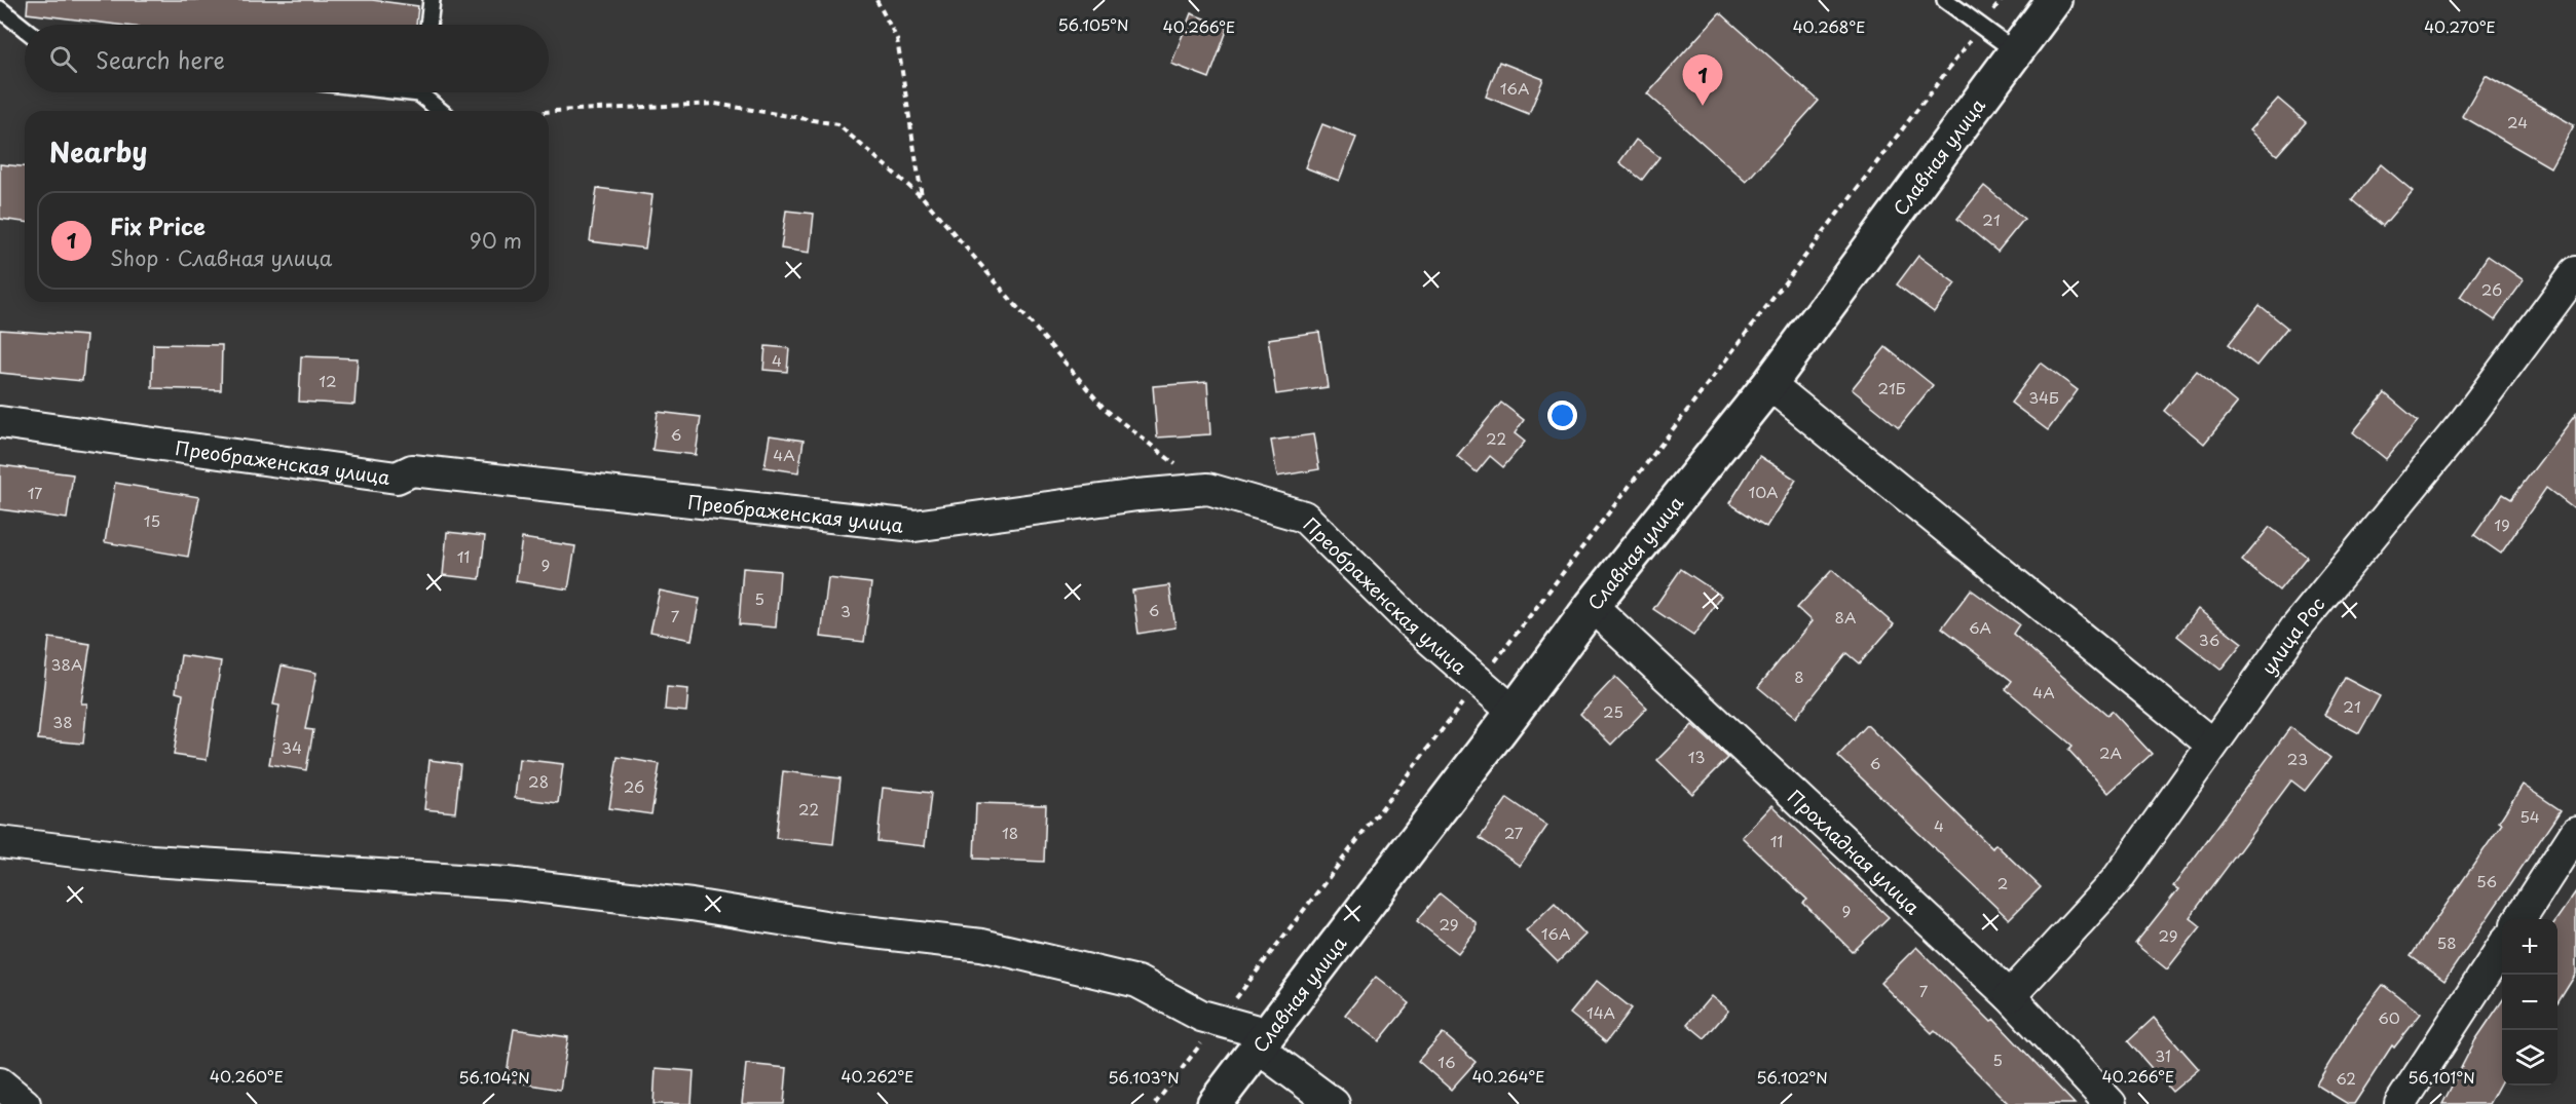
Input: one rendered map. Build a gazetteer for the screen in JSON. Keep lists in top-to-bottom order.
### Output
{
  "streets": {
    "street": [
      "Славная улица",
      "Преображенская улица",
      "улица Рос",
      "Прохладная улица"
    ]
  },
  "crossings": [
    ["Славная улица", "Преображенская улица"],
    ["Славная улица", "Прохладная улица"],
    ["улица Рос", "Прохладная улица"]
  ],
  "house_numbers": [
    "16А",
    "24",
    "21",
    "26",
    "4",
    "12",
    "21Б",
    "34Б",
    "6",
    "22",
    "4А",
    "10А",
    "17",
    "15",
    "19",
    "11",
    "9",
    "5",
    "6",
    "3",
    "7",
    "8А",
    "6А",
    "36",
    "38А",
    "8",
    "4А",
    "21",
    "25",
    "38",
    "34",
    "2А",
    "13",
    "23",
    "6",
    "28",
    "26",
    "22",
    "54",
    "4",
    "18",
    "27",
    "11",
    "56",
    "2",
    "9",
    "29",
    "16А",
    "29",
    "58",
    "7",
    "14А",
    "60",
    "31",
    "5",
    "16",
    "62"
  ],
  "page": {
    "search": "Search here",
    "pins": "1",
    "heading": "Nearby",
    "list": [
      {
        "mark": "1",
        "name": "Fix Price",
        "note": "Shop · Славная улица",
        "value": "90 m"
      }
    ],
    "map_buttons": ["+", "−"]
  },
  "coordinates": [
    "56.105°N",
    "40.270°E",
    "40.266°E",
    "40.268°E",
    "40.260°E",
    "40.262°E",
    "40.264°E",
    "56.104°N",
    "56.103°N",
    "56.102°N",
    "56.101°N"
  ]
}
